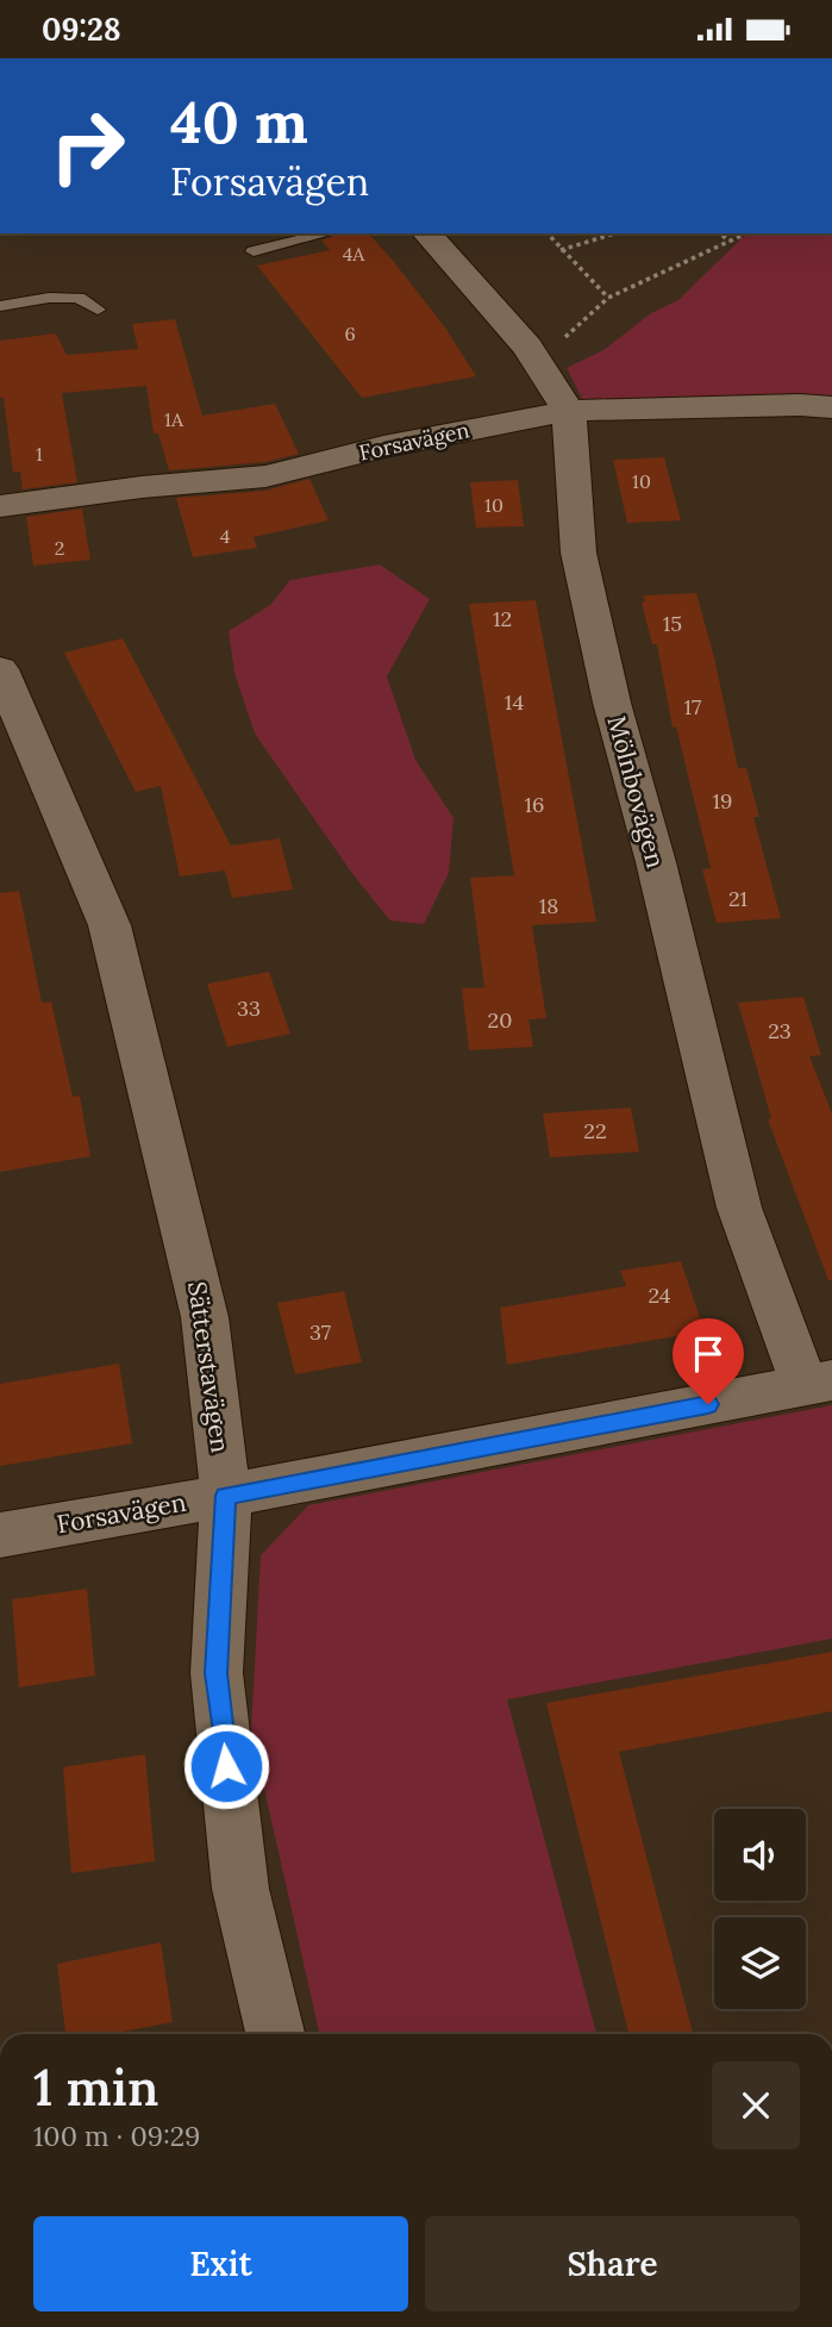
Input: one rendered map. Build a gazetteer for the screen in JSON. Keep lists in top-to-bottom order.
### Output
{
  "streets": {
    "street": ["Forsavägen", "Mölnbovägen", "Sätterstavägen"]
  },
  "crossings": [
    ["Forsavägen", "Mölnbovägen"],
    ["Forsavägen", "Sätterstavägen"]
  ],
  "house_numbers": [
    "4A",
    "6",
    "1A",
    "1",
    "10",
    "10",
    "4",
    "2",
    "12",
    "15",
    "14",
    "17",
    "19",
    "16",
    "21",
    "18",
    "33",
    "20",
    "23",
    "22",
    "24",
    "37"
  ],
  "page": {
    "status": "09:28",
    "turn": ["40 m", "Forsavägen"],
    "heading": ["1 min", "100 m · 09:29"],
    "buttons": ["Exit", "Share"]
  }
}
